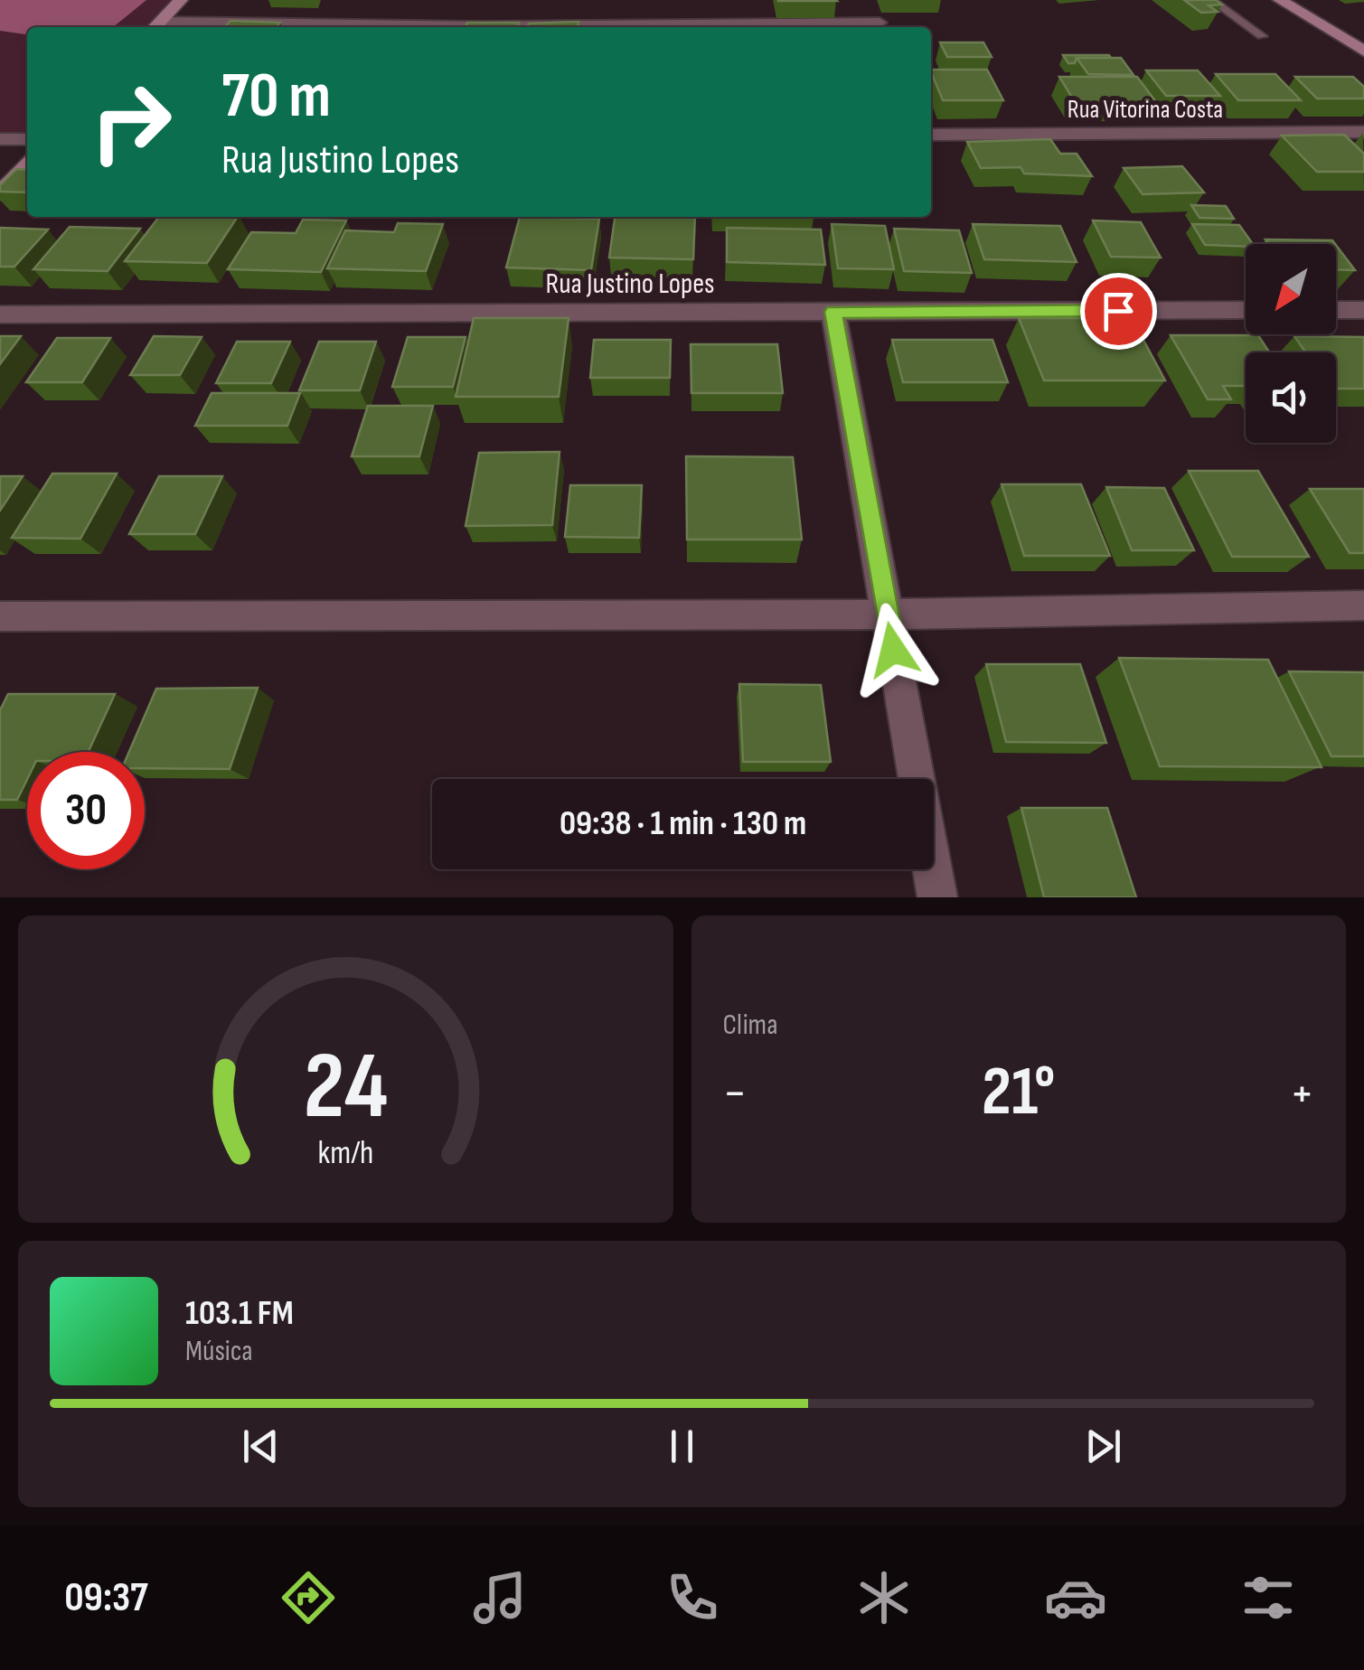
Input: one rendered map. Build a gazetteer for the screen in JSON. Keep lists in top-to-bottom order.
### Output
{
  "streets": {
    "street": ["Rua Vitorina Costa", "Rua Justino Lopes"]
  },
  "north": "bottom left",
  "page": {
    "turn": ["70 m", "Rua Justino Lopes"],
    "limit": "30",
    "trip": "09:38 · 1 min · 130 m",
    "tile": "Clima",
    "heat": ["−", "21°", "+"],
    "song": ["103.1 FM", "Música"],
    "tabs": "09:37",
    "gauge": ["24", "km/h"]
  }
}
